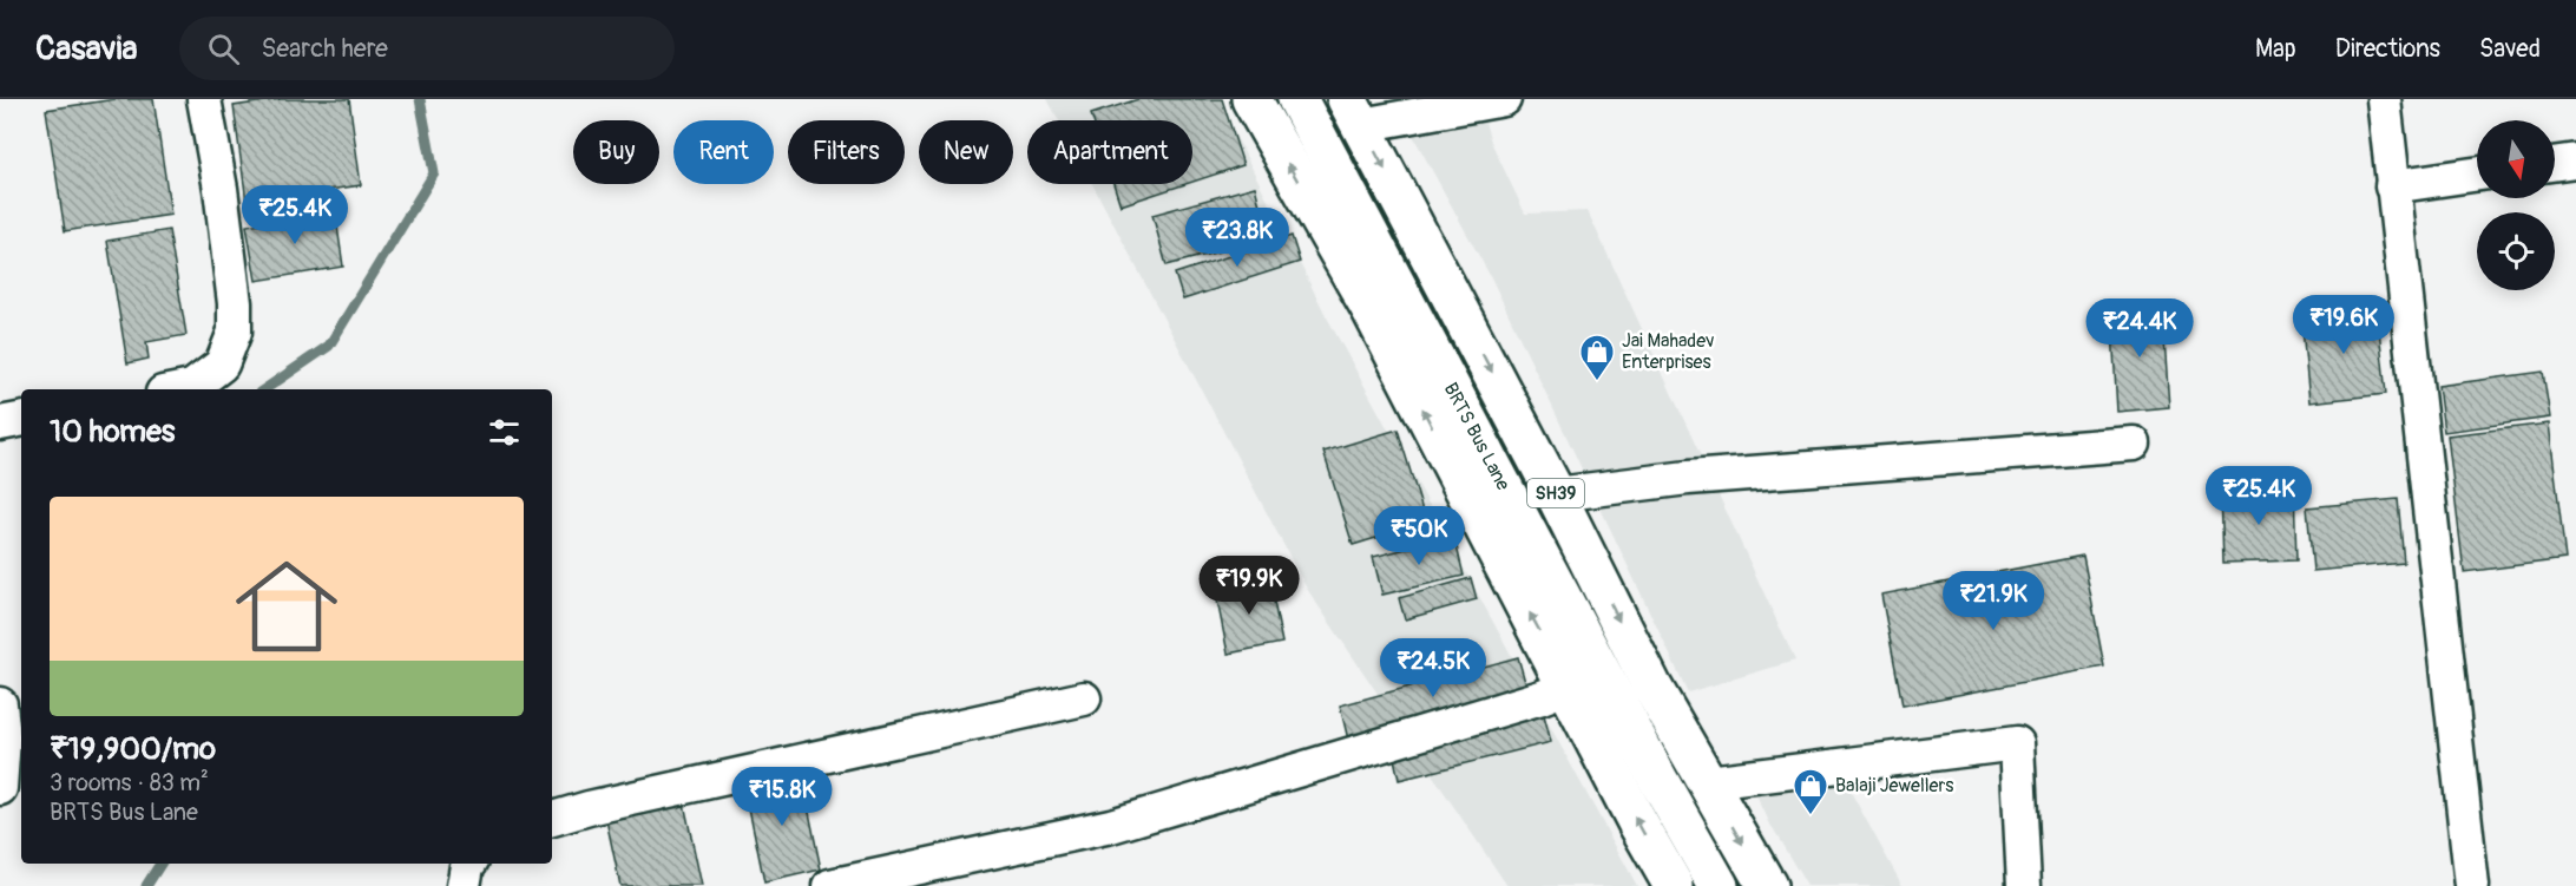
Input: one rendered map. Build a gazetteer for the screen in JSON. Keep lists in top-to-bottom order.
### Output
{
  "streets": {
    "main road": ["BRTS Bus Lane", "SH39"]
  },
  "places": {
    "shop": ["Jai Mahadev Enterprises", "Balaji Jewellers"]
  },
  "north": "bottom",
  "page": {
    "header": "Casavia",
    "search": "Search here",
    "nav": ["Map", "Directions", "Saved"],
    "chip": [
      "Buy",
      "Rent",
      "Filters",
      "New",
      "Apartment"
    ],
    "price": [
      "₹25.4K",
      "₹23.8K",
      "₹19.6K",
      "₹24.4K",
      "₹25.4K",
      "₹50K",
      "₹19.9K",
      "₹21.9K",
      "₹24.5K",
      "₹15.8K"
    ],
    "heading": "10 homes",
    "list": [
      {
        "name": "₹19,900/mo",
        "note": "3 rooms · 83 m² · BRTS Bus Lane"
      }
    ]
  }
}
